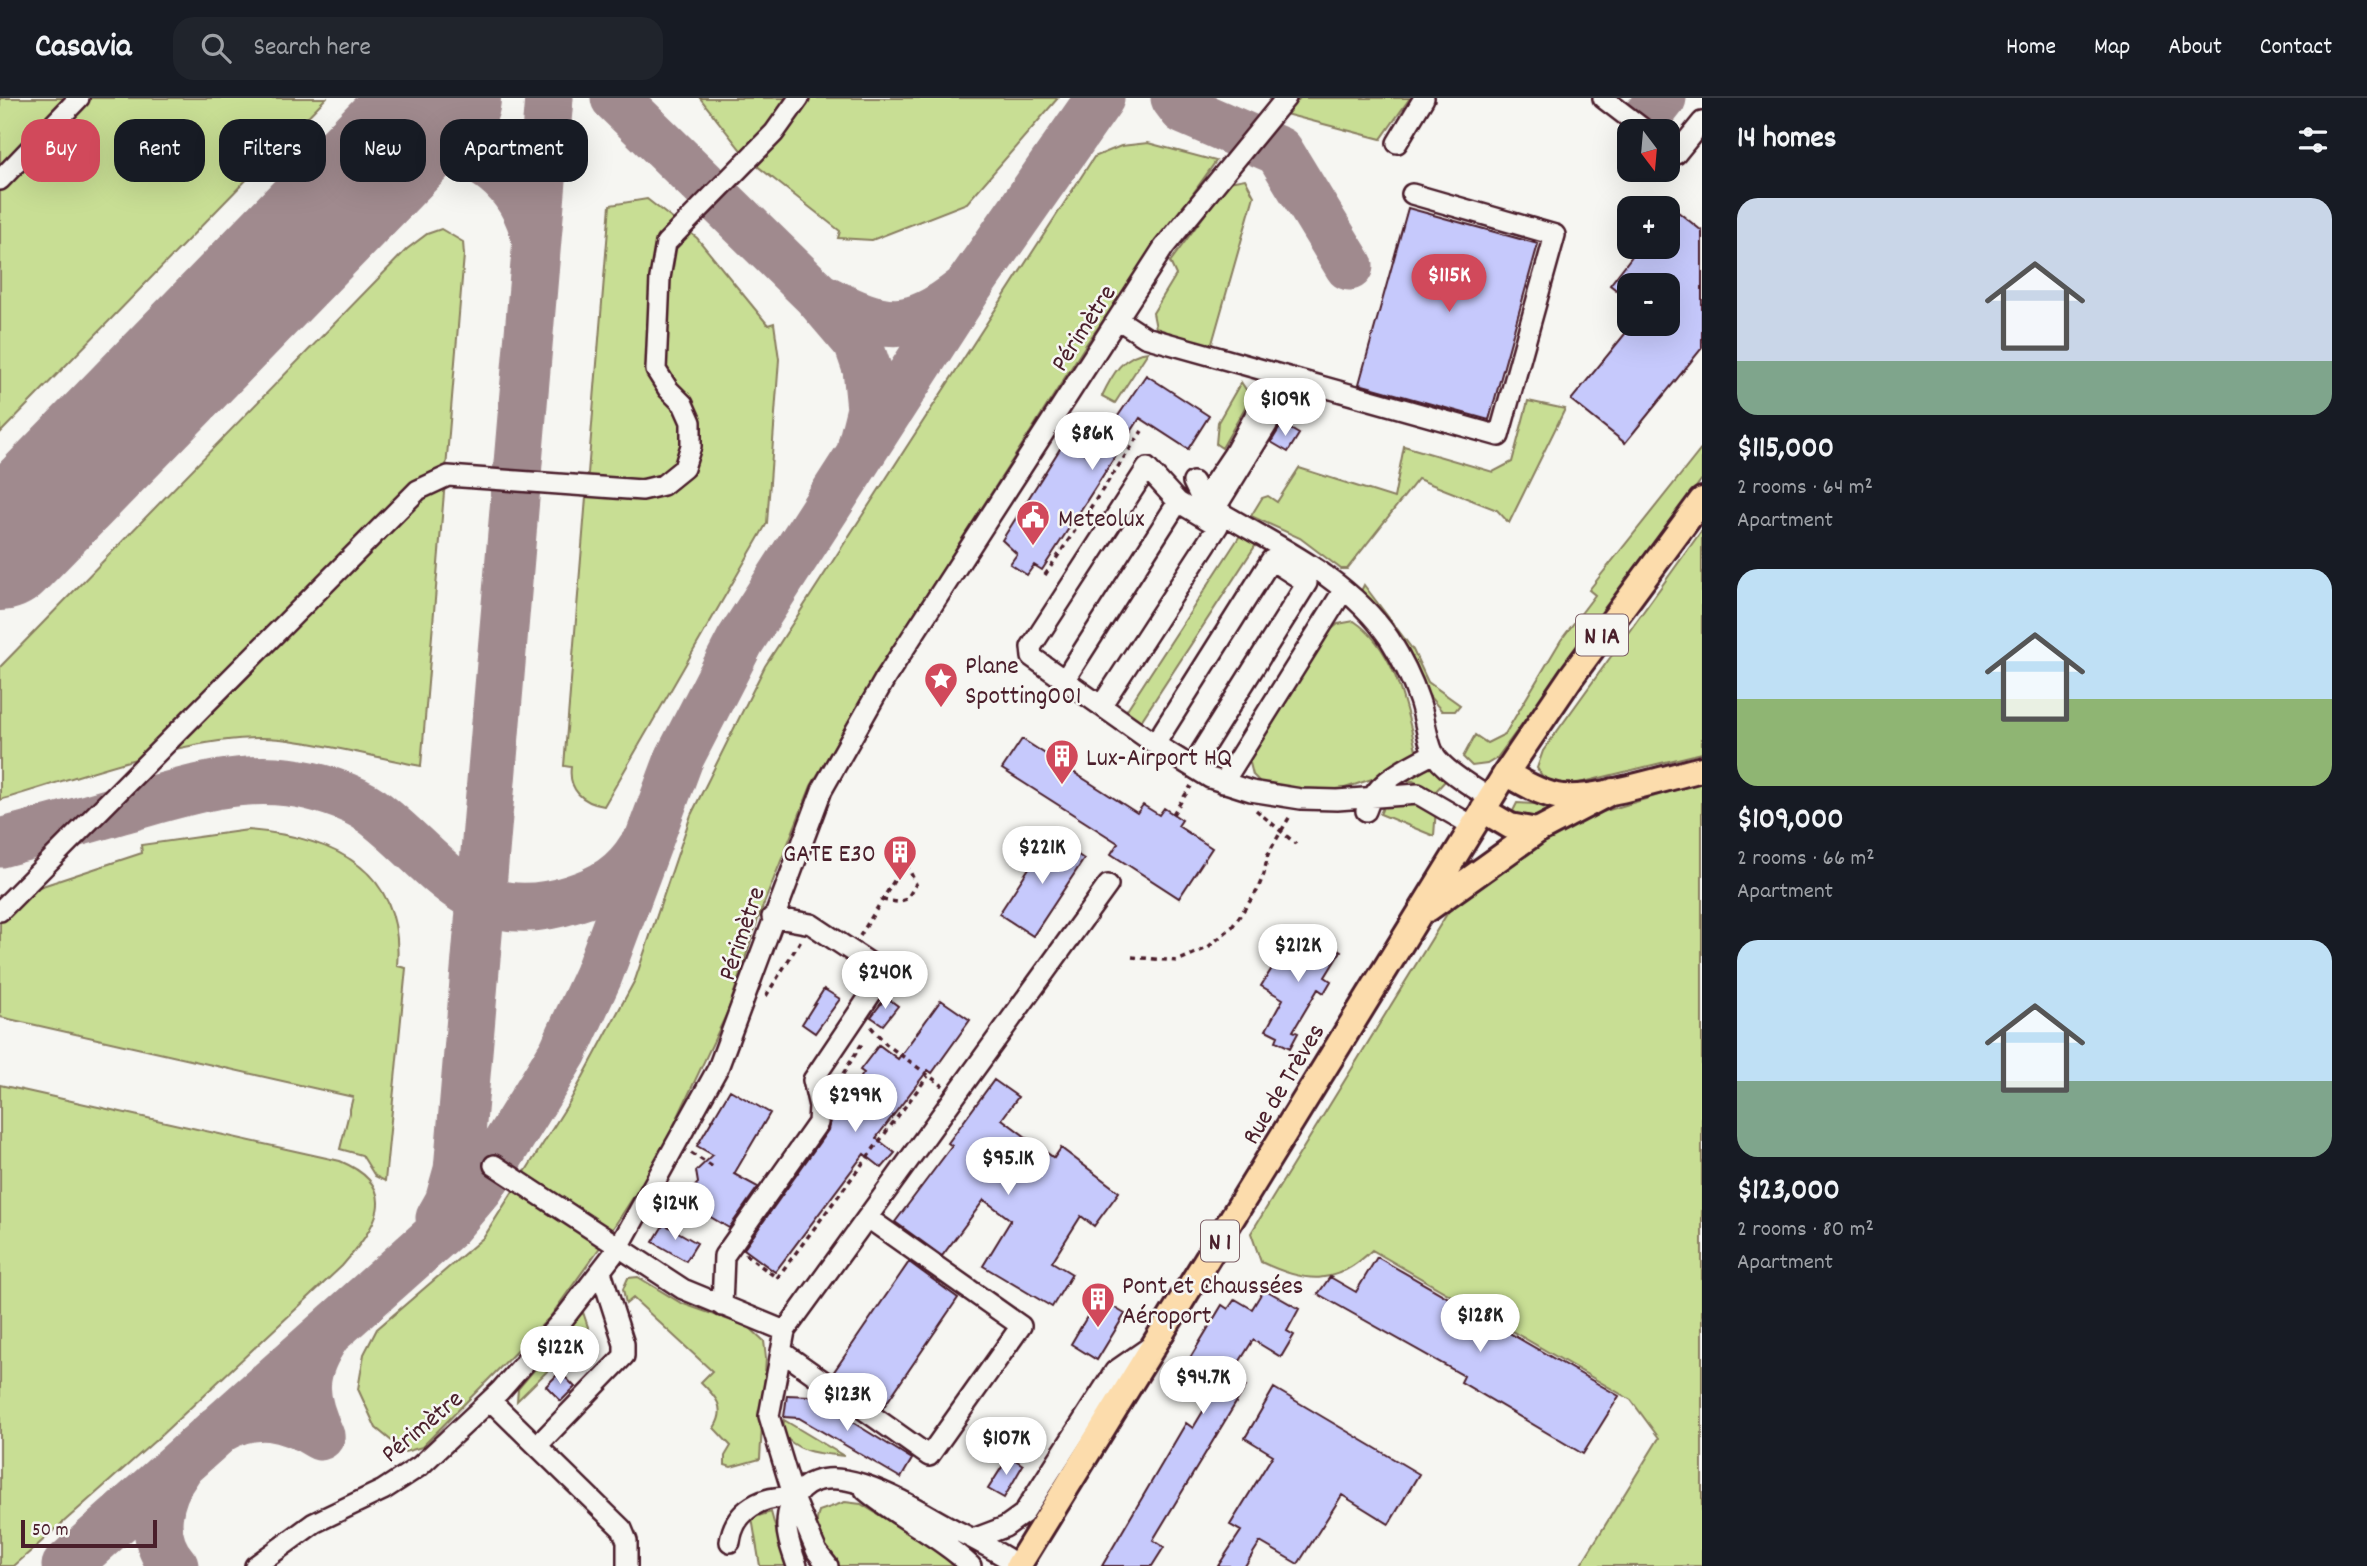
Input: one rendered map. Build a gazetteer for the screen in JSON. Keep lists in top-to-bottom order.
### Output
{
  "streets": {
    "main road": ["N 1A", "Rue de Trèves", "N 1"],
    "lane": ["Périmètre"]
  },
  "crossings": [
    ["Rue de Trèves", "N 1"]
  ],
  "places": {
    "public building": ["Meteolux"],
    "place": ["Plane Spotting001"],
    "building": ["Lux-Airport HQ", "GATE E30", "Pont et Chaussées Aéroport"]
  },
  "scale_bar": "50 m",
  "north": "bottom",
  "page": {
    "header": "Casavia",
    "search": "Search here",
    "nav": [
      "Home",
      "Map",
      "About",
      "Contact"
    ],
    "heading": "14 homes",
    "map_buttons": ["+", "−"],
    "chip": [
      "Buy",
      "Rent",
      "Filters",
      "New",
      "Apartment"
    ],
    "list": [
      {
        "name": "$115,000",
        "note": "2 rooms · 64 m² · Apartment"
      },
      {
        "name": "$109,000",
        "note": "2 rooms · 66 m² · Apartment"
      },
      {
        "name": "$123,000",
        "note": "2 rooms · 80 m² · Apartment"
      }
    ],
    "price": [
      "$115K",
      "$109K",
      "$86K",
      "$221K",
      "$212K",
      "$240K",
      "$299K",
      "$95.1K",
      "$124K",
      "$128K",
      "$122K",
      "$94.7K",
      "$123K",
      "$107K"
    ],
    "scale": "50 m"
  }
}
